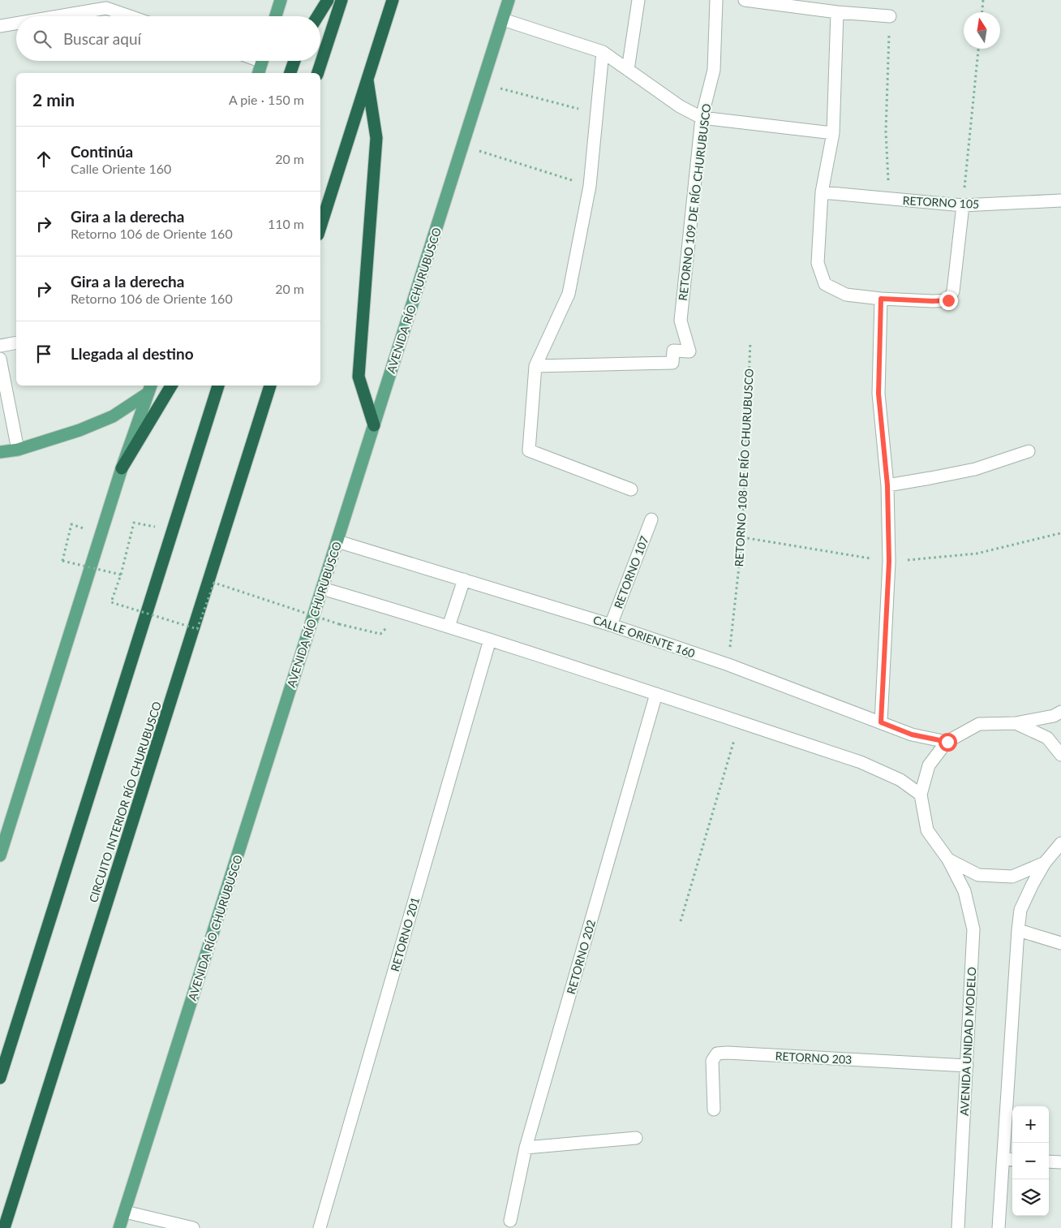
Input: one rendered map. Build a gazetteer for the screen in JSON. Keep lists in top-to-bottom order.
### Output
{
  "streets": {
    "highway": ["CIRCUITO INTERIOR RÍO CHURUBUSCO"],
    "main road": ["AVENIDA RÍO CHURUBUSCO"],
    "street": [
      "RETORNO 109 DE RÍO CHURUBUSCO",
      "RETORNO 105",
      "RETORNO 107",
      "CALLE ORIENTE 160",
      "RETORNO 201",
      "RETORNO 202",
      "AVENIDA UNIDAD MODELO",
      "RETORNO 203"
    ],
    "path": ["RETORNO 108 DE RÍO CHURUBUSCO"]
  },
  "crossings": [
    ["AVENIDA RÍO CHURUBUSCO", "CALLE ORIENTE 160"],
    ["RETORNO 108 DE RÍO CHURUBUSCO", "CALLE ORIENTE 160"],
    ["RETORNO 107", "CALLE ORIENTE 160"],
    ["AVENIDA UNIDAD MODELO", "RETORNO 203"]
  ],
  "north": "top",
  "page": {
    "search": "Buscar aquí",
    "heading": ["2 min", "A pie · 150 m"],
    "list": [
      ["Continúa", "Calle Oriente 160", "20 m"],
      ["Gira a la derecha", "Retorno 106 de Oriente 160", "110 m"],
      ["Gira a la derecha", "Retorno 106 de Oriente 160", "20 m"],
      "Llegada al destino"
    ],
    "map_buttons": ["+", "−"]
  }
}
